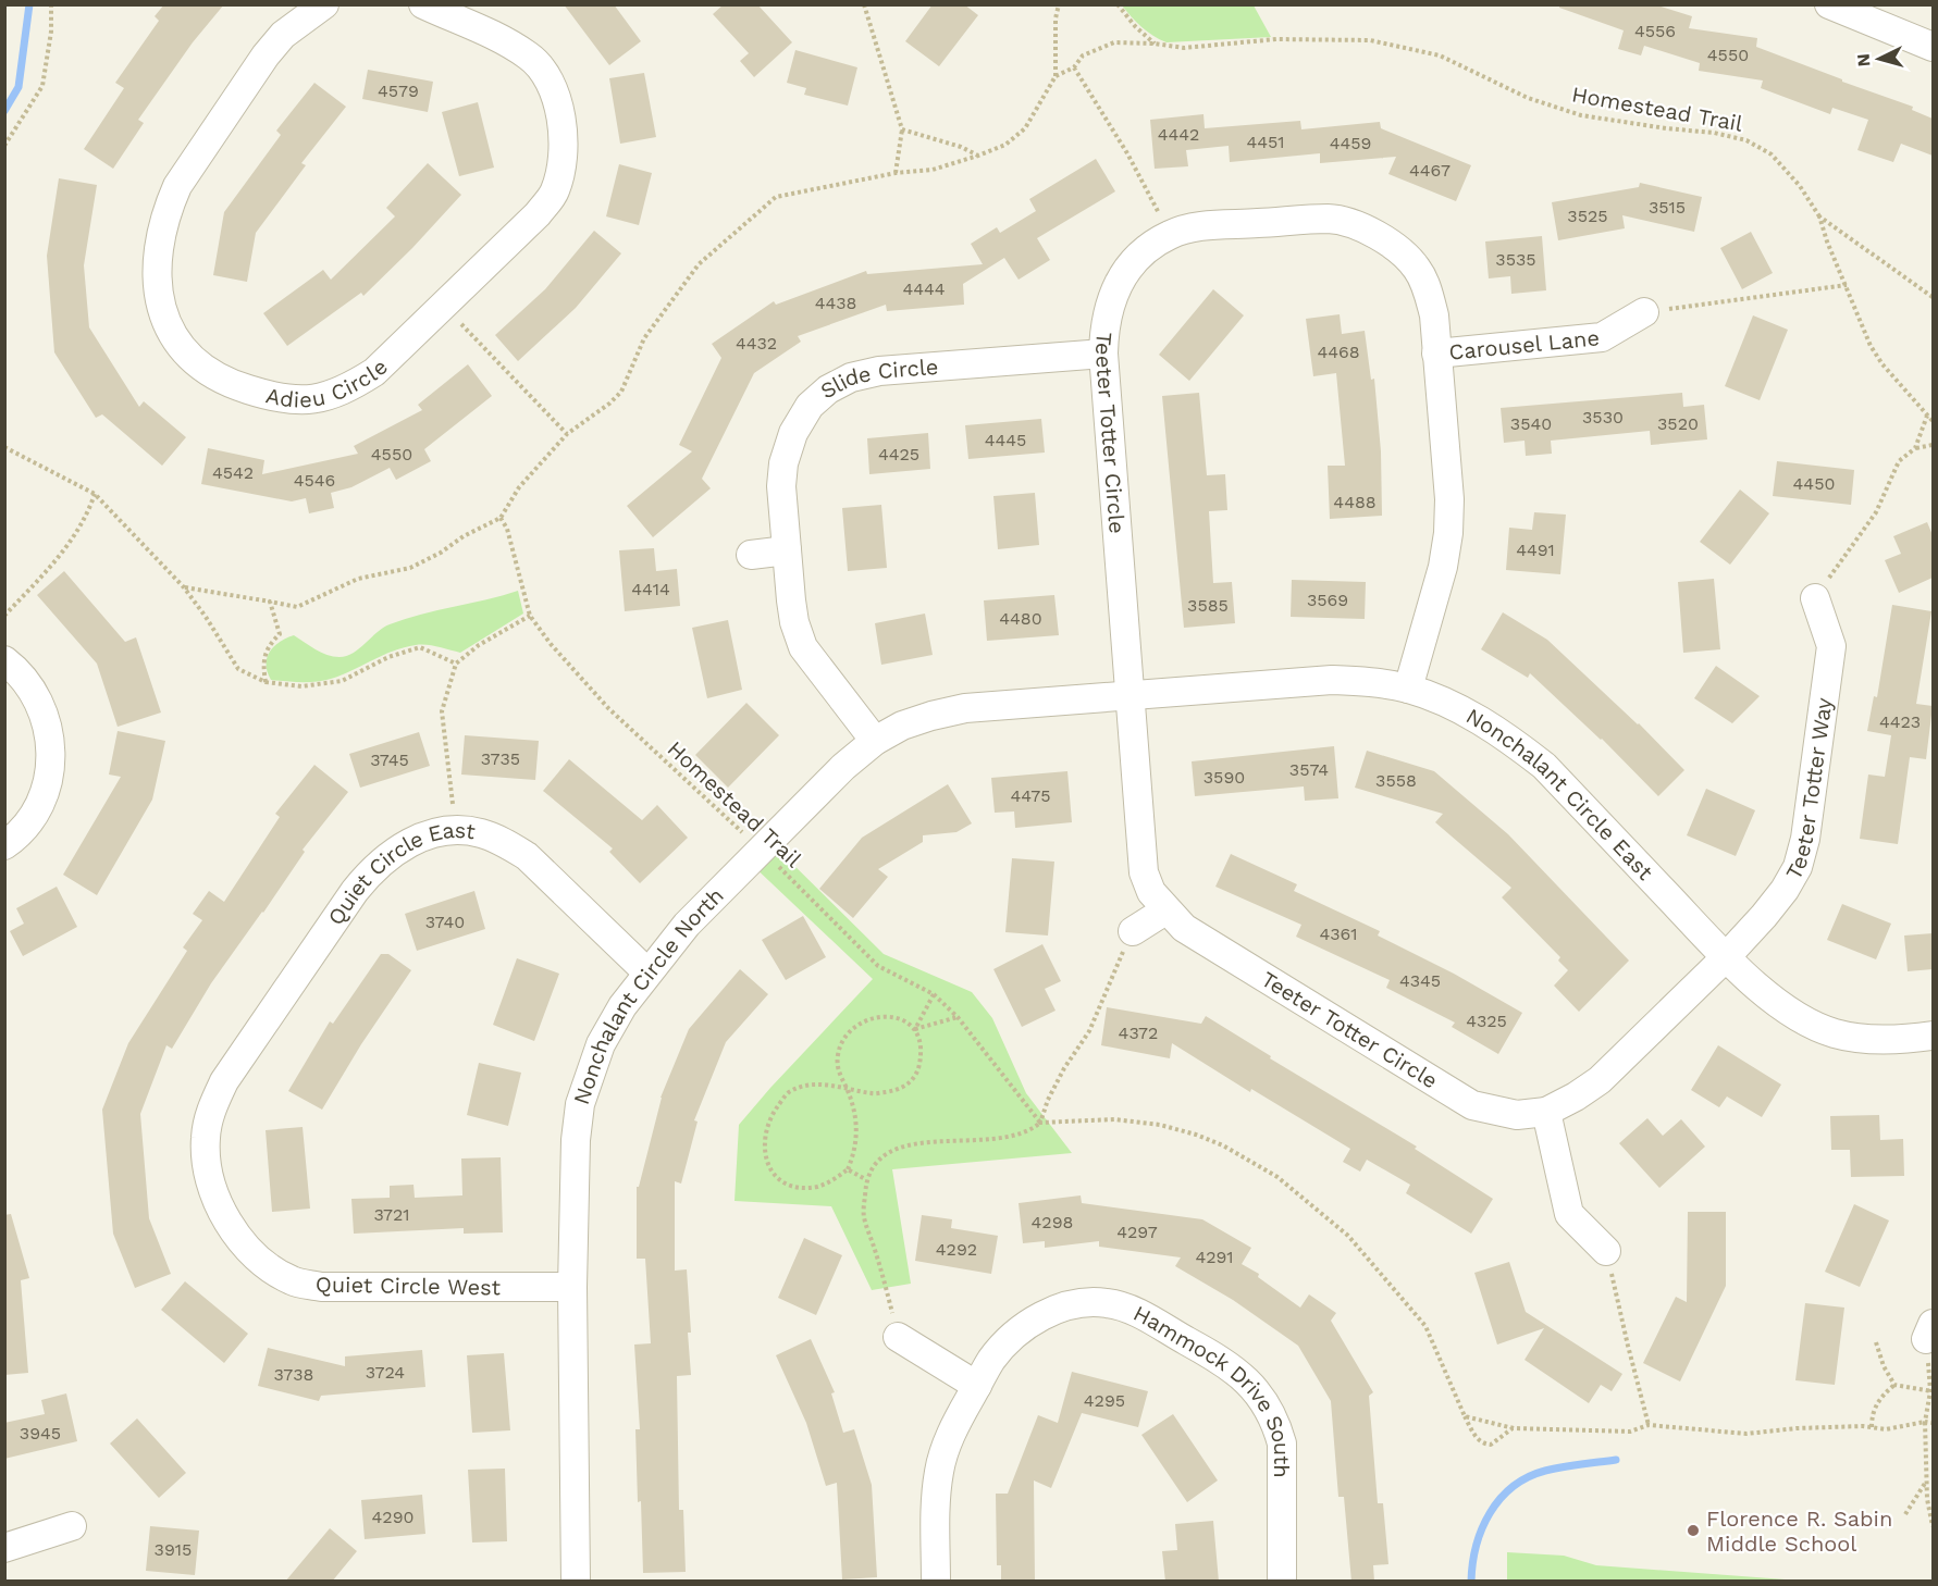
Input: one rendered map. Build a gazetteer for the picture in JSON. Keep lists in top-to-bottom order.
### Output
{
  "streets": {
    "street": [
      "Carousel Lane",
      "Adieu Circle",
      "Slide Circle",
      "Teeter Totter Circle",
      "Teeter Totter Way",
      "Nonchalant Circle East",
      "Quiet Circle East",
      "Nonchalant Circle North",
      "Quiet Circle West",
      "Hammock Drive South"
    ],
    "path": ["Homestead Trail"]
  },
  "crossings": [
    ["Homestead Trail", "Nonchalant Circle North"],
    ["Carousel Lane", "Teeter Totter Circle"],
    ["Slide Circle", "Teeter Totter Circle"],
    ["Slide Circle", "Nonchalant Circle North"],
    ["Teeter Totter Circle", "Teeter Totter Way"],
    ["Teeter Totter Circle", "Nonchalant Circle East"],
    ["Teeter Totter Circle", "Nonchalant Circle North"],
    ["Teeter Totter Way", "Nonchalant Circle East"],
    ["Nonchalant Circle East", "Nonchalant Circle North"],
    ["Quiet Circle East", "Nonchalant Circle North"],
    ["Quiet Circle East", "Quiet Circle West"],
    ["Nonchalant Circle North", "Quiet Circle West"]
  ],
  "places": ["Florence R. Sabin Middle School"],
  "house_numbers": [
    "4556",
    "4550",
    "4579",
    "4442",
    "4451",
    "4459",
    "4467",
    "3515",
    "3525",
    "3535",
    "4444",
    "4438",
    "4432",
    "4468",
    "3530",
    "3540",
    "3520",
    "4445",
    "4550",
    "4425",
    "4542",
    "4546",
    "4450",
    "4488",
    "4491",
    "4414",
    "3569",
    "3585",
    "4480",
    "4423",
    "3735",
    "3745",
    "3574",
    "3590",
    "3558",
    "4475",
    "3740",
    "4361",
    "4345",
    "4325",
    "4372",
    "3721",
    "4298",
    "4297",
    "4292",
    "4291",
    "3724",
    "3738",
    "4295",
    "3945",
    "4290",
    "3915"
  ],
  "north": "left"
}
